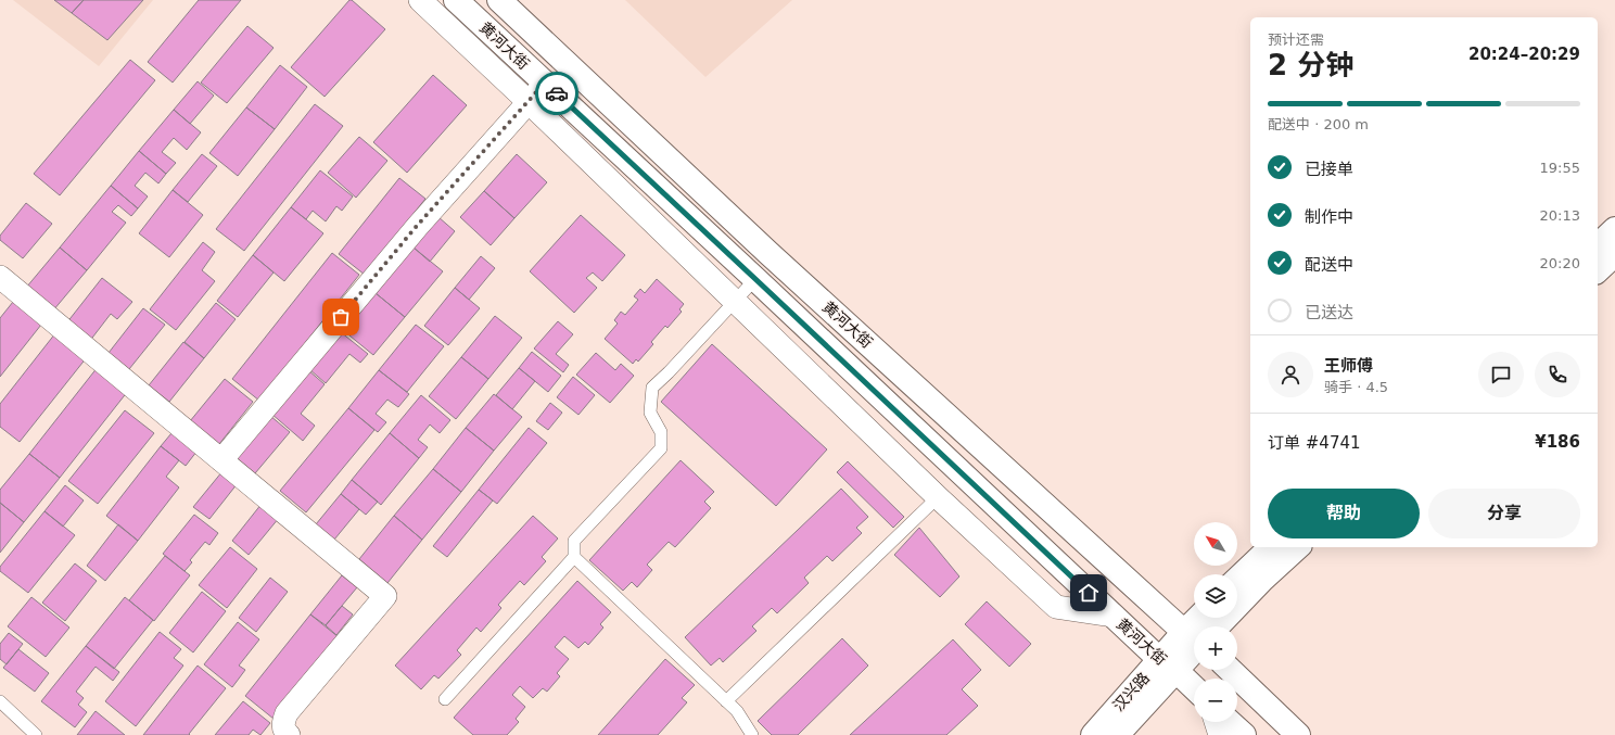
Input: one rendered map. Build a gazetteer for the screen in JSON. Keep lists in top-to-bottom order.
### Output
{
  "streets": {
    "main road": ["黄河大街", "汉兴路"]
  },
  "crossings": [
    ["黄河大街", "汉兴路"]
  ],
  "north": "top left",
  "page": {
    "heading": ["2 分钟", "预计还需", "20:24–20:29"],
    "panel": [
      "王师傅",
      "骑手 · 4.5",
      "订单 #4741",
      "¥186"
    ],
    "bar": "配送中 · 200 m",
    "list": [
      ["已接单", "19:55"],
      ["制作中", "20:13"],
      ["配送中", "20:20"],
      "已送达"
    ],
    "buttons": ["帮助", "分享"],
    "map_buttons": ["+", "−"]
  }
}
